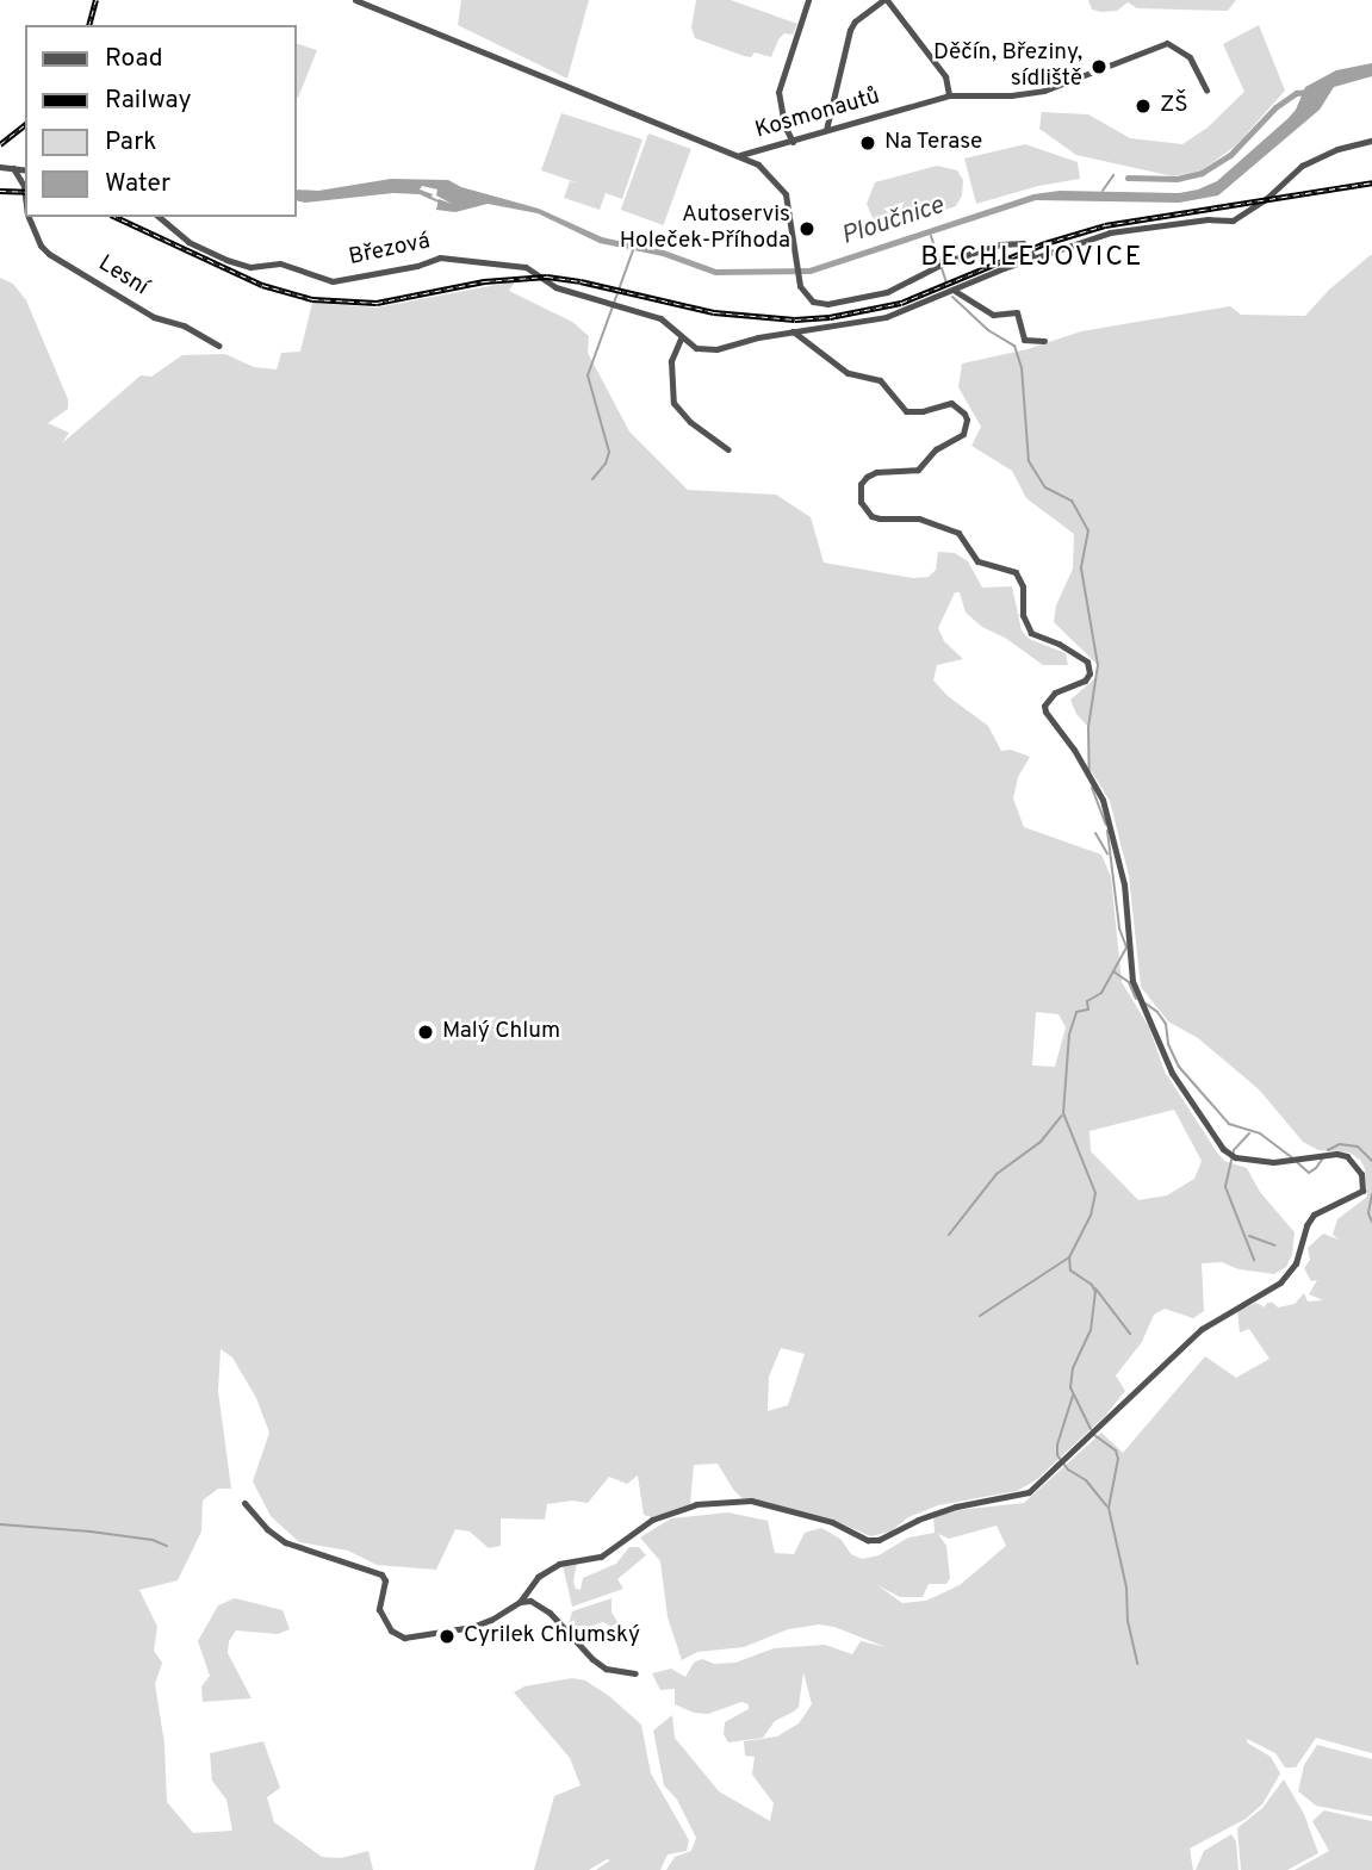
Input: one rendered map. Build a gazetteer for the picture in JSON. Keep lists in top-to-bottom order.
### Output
{
  "streets": {
    "street": ["Kosmonautů", "Březová", "Lesní"]
  },
  "districts": ["BECHLEJOVICE"],
  "water": ["Ploučnice"],
  "places": [
    "Děčín, Březiny, sídliště",
    "ZŠ",
    "Na Terase",
    "Autoservis Holeček-Příhoda",
    "Malý Chlum",
    "Cyrilek Chlumský"
  ],
  "legend": [
    "Road",
    "Railway",
    "Park",
    "Water"
  ]
}
